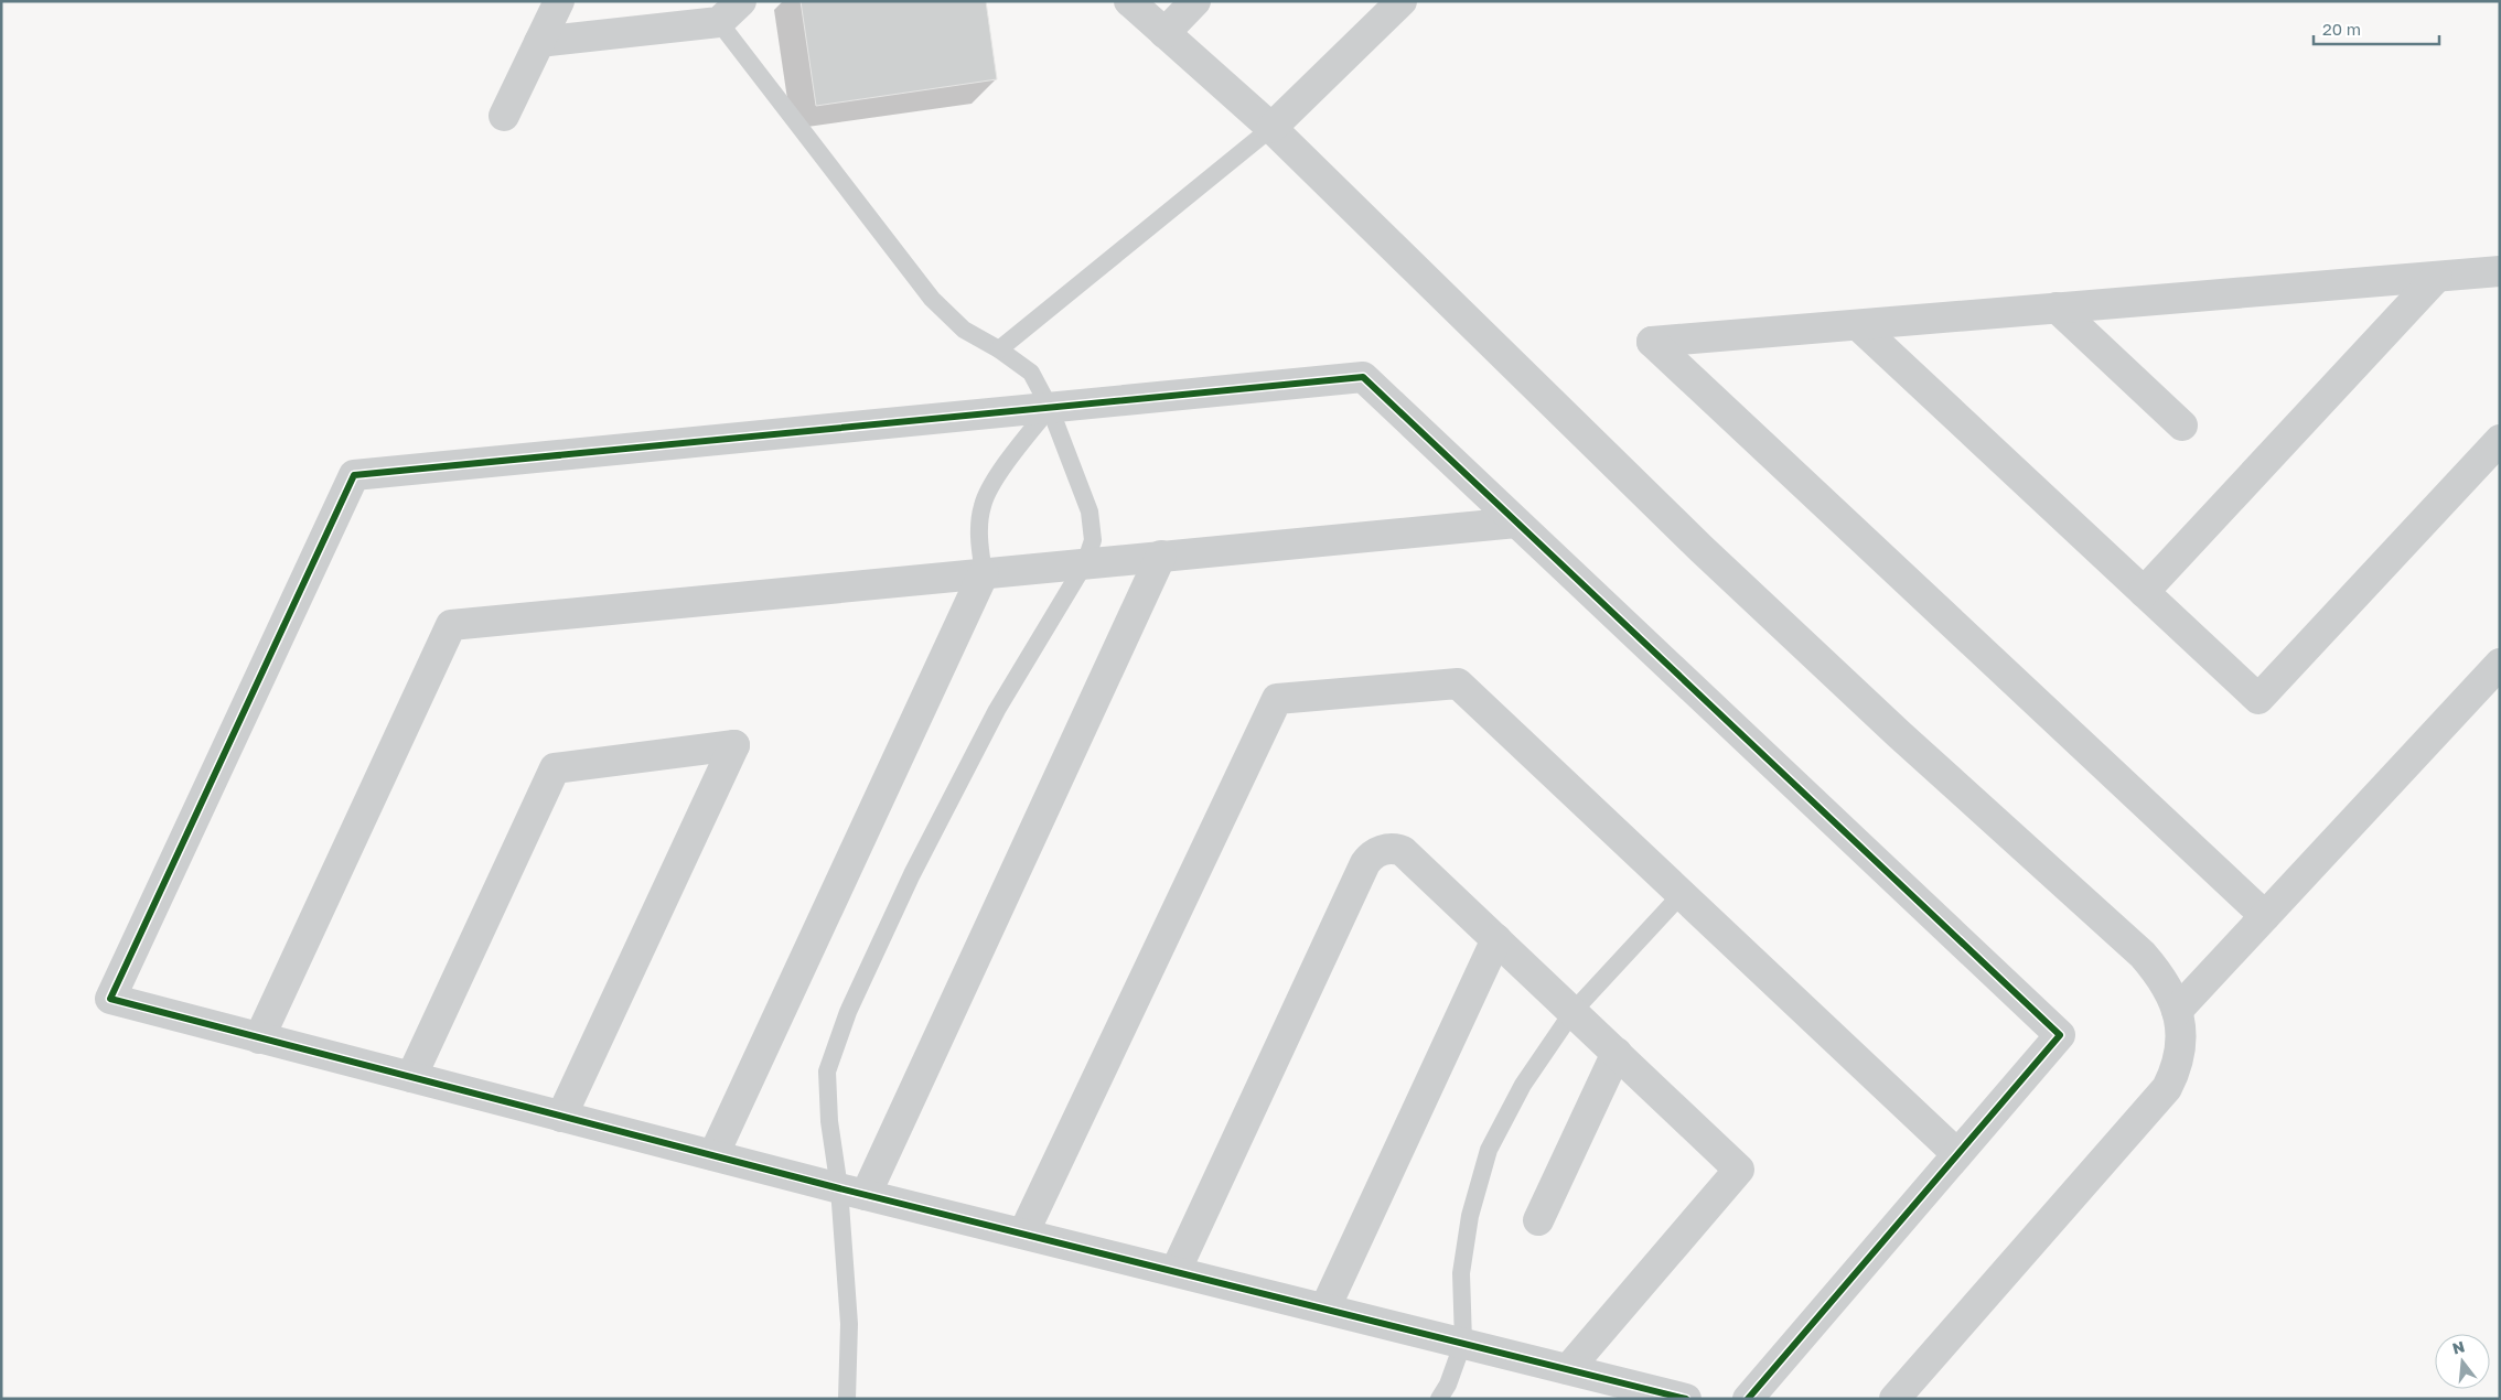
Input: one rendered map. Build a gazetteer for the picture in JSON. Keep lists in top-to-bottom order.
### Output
{
  "scale_bar": "20 m",
  "north": "top"
}
